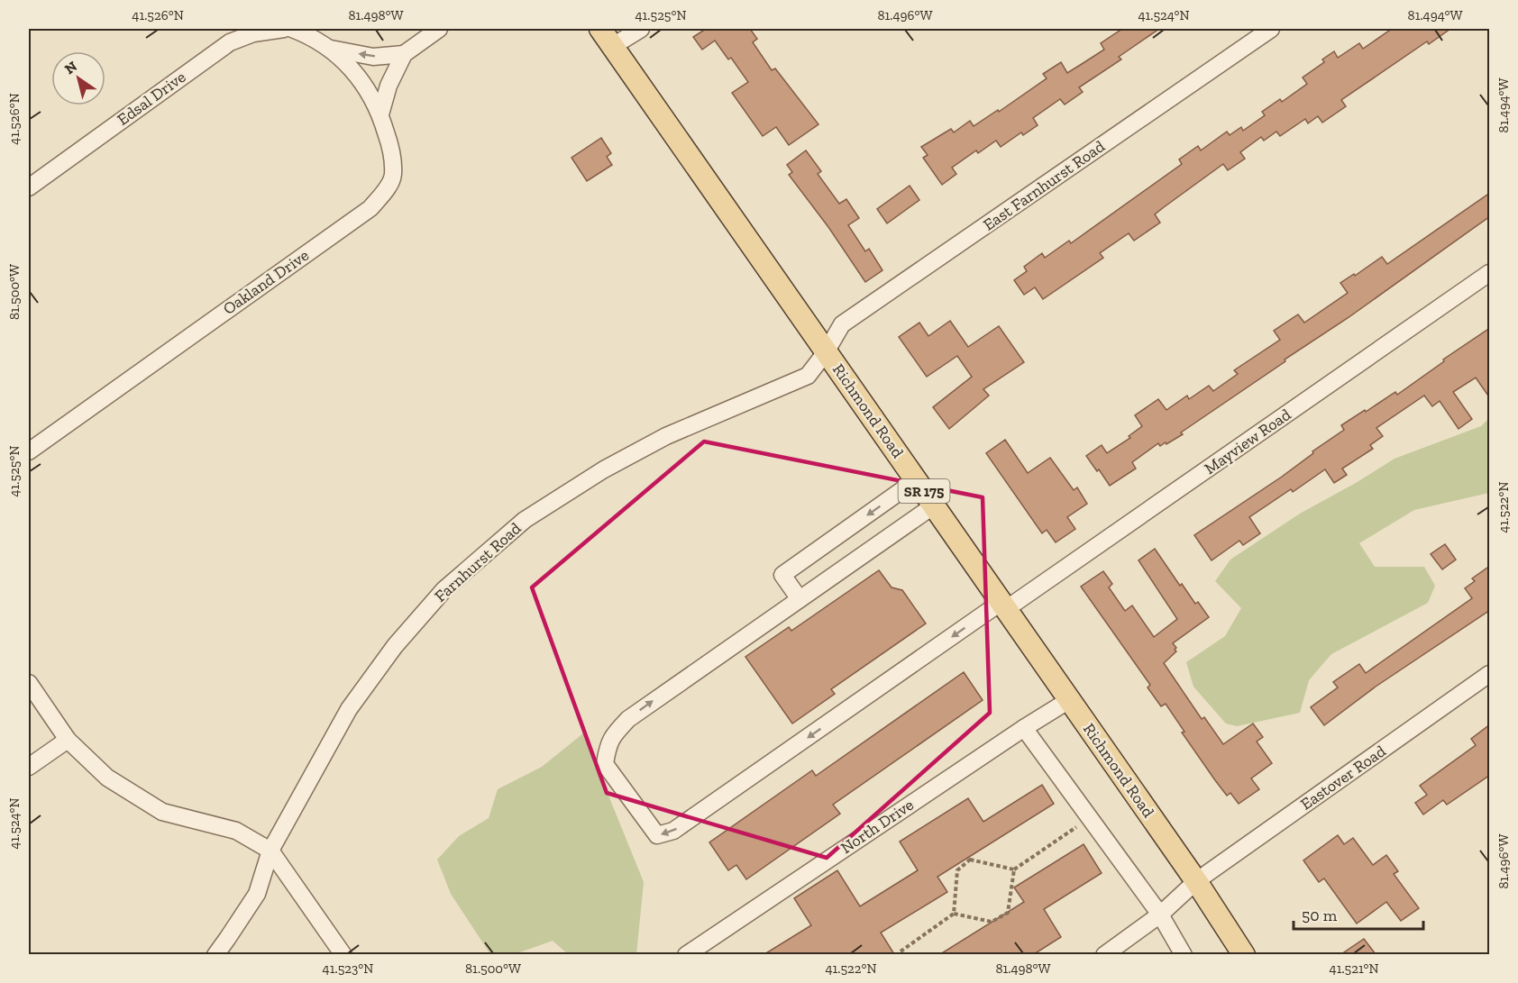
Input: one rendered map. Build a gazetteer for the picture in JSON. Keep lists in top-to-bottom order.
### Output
{
  "streets": {
    "main road": ["Richmond Road", "SR 175"],
    "street": [
      "Edsal Drive",
      "East Farnhurst Road",
      "Oakland Drive",
      "Mayview Road",
      "Farnhurst Road",
      "Eastover Road",
      "North Drive"
    ]
  },
  "crossings": [
    ["East Farnhurst Road", "Richmond Road"],
    ["East Farnhurst Road", "Farnhurst Road"],
    ["Richmond Road", "Mayview Road"],
    ["Richmond Road", "Farnhurst Road"],
    ["Richmond Road", "Eastover Road"],
    ["Richmond Road", "North Drive"]
  ],
  "scale_bar": "50 m",
  "north": "top left",
  "coordinates": [
    "41.526°N",
    "81.498°W",
    "41.525°N",
    "81.496°W",
    "41.524°N",
    "81.494°W",
    "81.500°W",
    "41.522°N",
    "41.523°N",
    "41.521°N"
  ]
}
